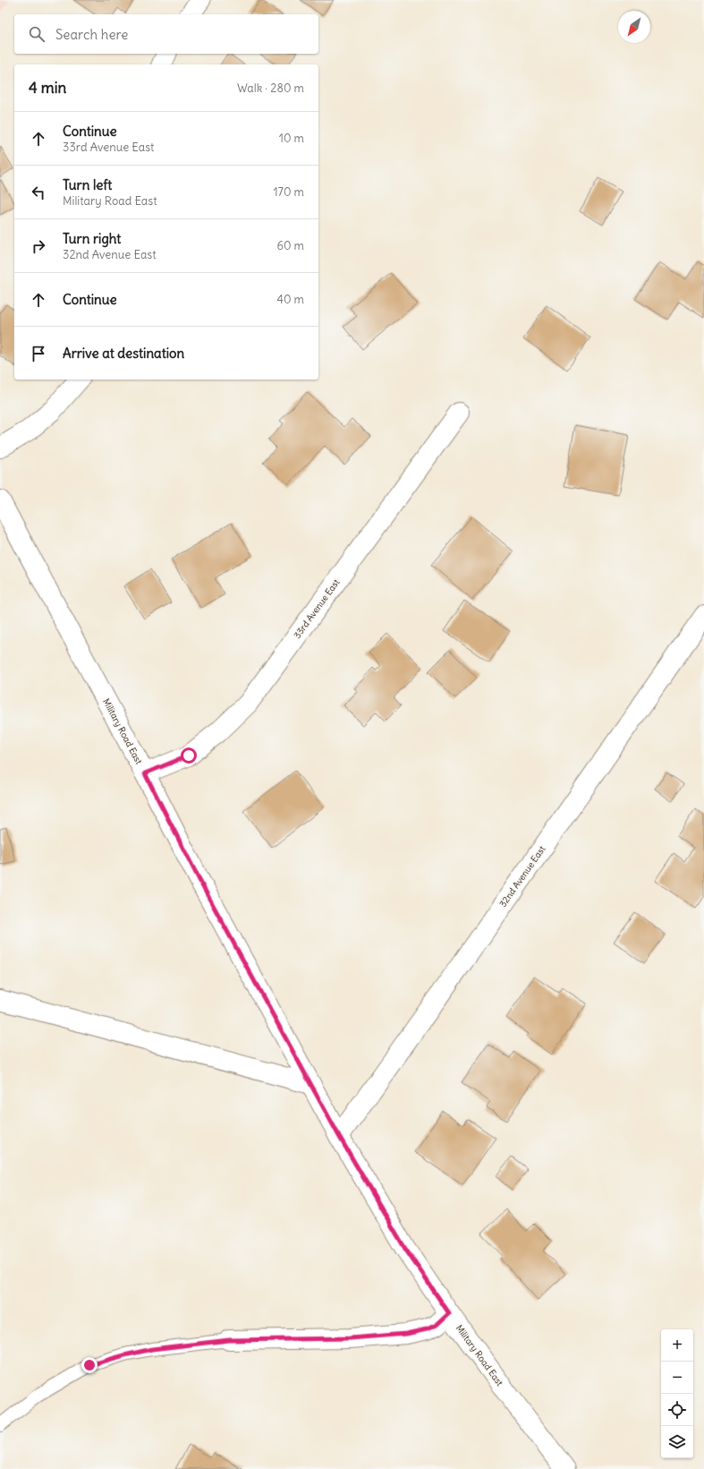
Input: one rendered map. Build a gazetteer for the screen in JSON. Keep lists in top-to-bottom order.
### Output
{
  "streets": {
    "street": ["33rd Avenue East", "Military Road East", "32nd Avenue East"]
  },
  "crossings": [
    ["33rd Avenue East", "Military Road East"],
    ["Military Road East", "32nd Avenue East"]
  ],
  "north": "bottom left",
  "page": {
    "search": "Search here",
    "heading": ["4 min", "Walk · 280 m"],
    "list": [
      ["Continue", "33rd Avenue East", "10 m"],
      ["Turn left", "Military Road East", "170 m"],
      ["Turn right", "32nd Avenue East", "60 m"],
      ["Continue", "40 m"],
      "Arrive at destination"
    ],
    "map_buttons": ["+", "−"]
  }
}
